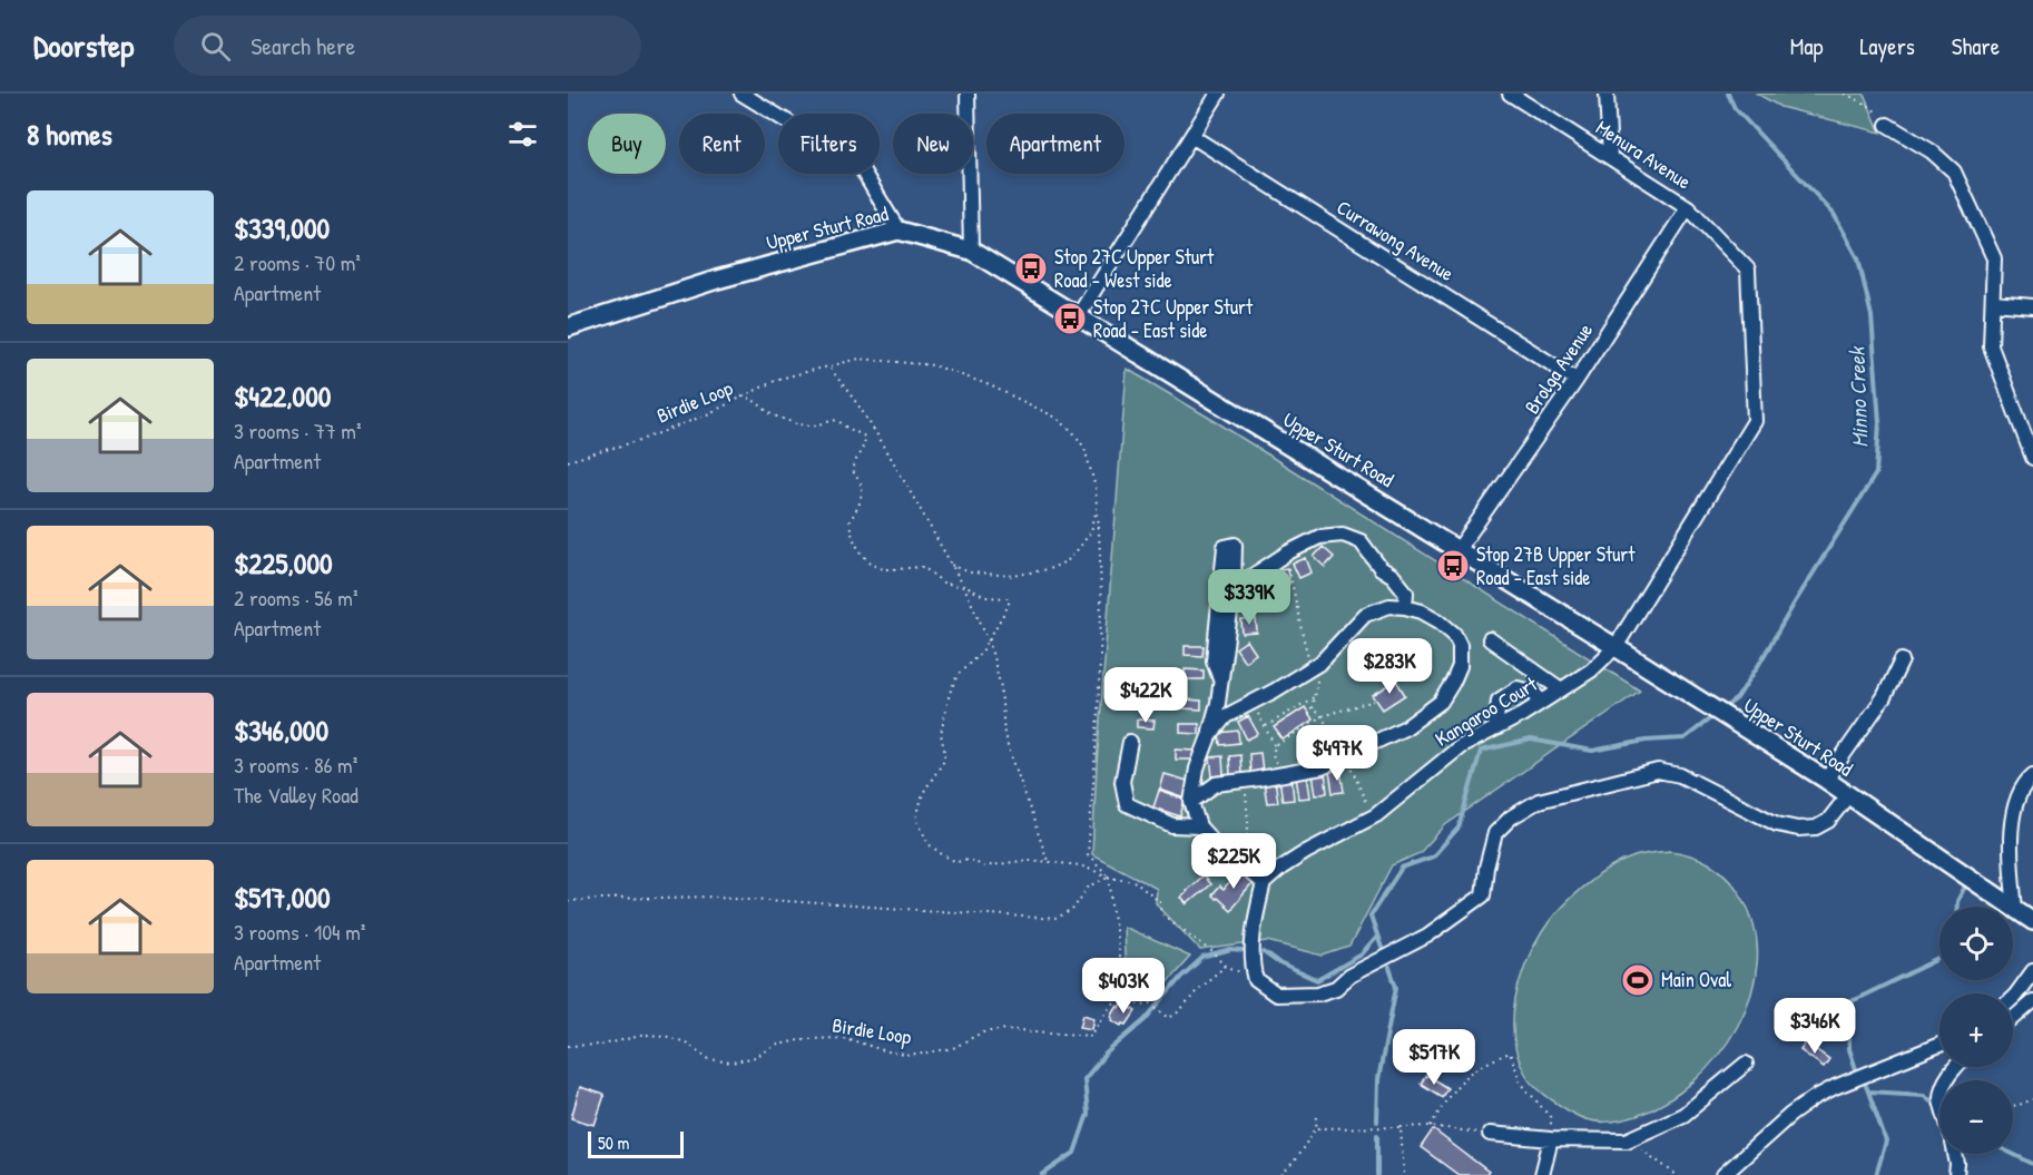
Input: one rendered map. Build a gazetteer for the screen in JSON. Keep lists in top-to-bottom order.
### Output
{
  "streets": {
    "main road": ["Upper Sturt Road"],
    "street": [
      "Menura Avenue",
      "Currawong Avenue",
      "Brolga Avenue",
      "Kangaroo Court"
    ],
    "path": ["Birdie Loop"]
  },
  "crossings": [
    ["Menura Avenue", "Upper Sturt Road"],
    ["Menura Avenue", "Brolga Avenue"],
    ["Menura Avenue", "Kangaroo Court"],
    ["Upper Sturt Road", "Brolga Avenue"],
    ["Upper Sturt Road", "Kangaroo Court"],
    ["Currawong Avenue", "Brolga Avenue"]
  ],
  "water": ["Minno Creek"],
  "places": {
    "bus stop": ["Stop 27C Upper Sturt Road - West side", "Stop 27C Upper Sturt Road - East side", "Stop 27B Upper Sturt Road - East side"],
    "sports": ["Main Oval"]
  },
  "scale_bar": "50 m",
  "page": {
    "header": "Doorstep",
    "search": "Search here",
    "nav": ["Map", "Layers", "Share"],
    "heading": "8 homes",
    "chip": [
      "Buy",
      "Rent",
      "Filters",
      "New",
      "Apartment"
    ],
    "list": [
      {
        "name": "$339,000",
        "note": "2 rooms · 70 m² · Apartment"
      },
      {
        "name": "$422,000",
        "note": "3 rooms · 77 m² · Apartment"
      },
      {
        "name": "$225,000",
        "note": "2 rooms · 56 m² · Apartment"
      },
      {
        "name": "$346,000",
        "note": "3 rooms · 86 m² · The Valley Road"
      },
      {
        "name": "$517,000",
        "note": "3 rooms · 104 m² · Apartment"
      }
    ],
    "price": [
      "$339K",
      "$283K",
      "$422K",
      "$497K",
      "$225K",
      "$403K",
      "$346K",
      "$517K"
    ],
    "map_buttons": ["+", "−"],
    "scale": "50 m"
  }
}
